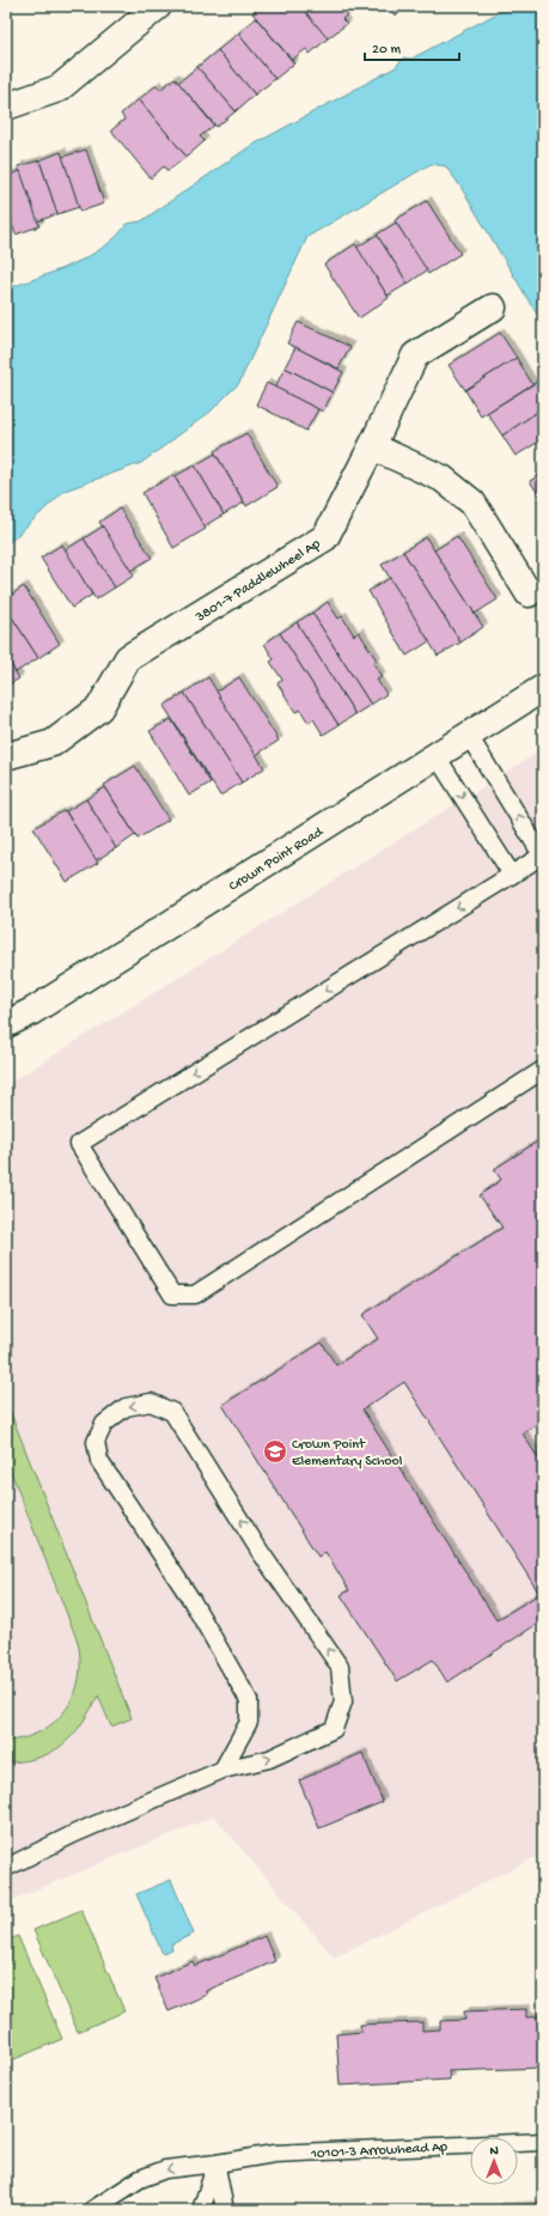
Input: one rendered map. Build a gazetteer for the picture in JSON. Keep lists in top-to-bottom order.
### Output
{
  "streets": {
    "street": ["3801-7 Paddlewheel Ap", "Crown Point Road"],
    "lane": ["10101-3 Arrowhead Ap"]
  },
  "places": {
    "school or university": ["Crown Point Elementary School"]
  },
  "scale_bar": "20 m",
  "north": "top"
}
